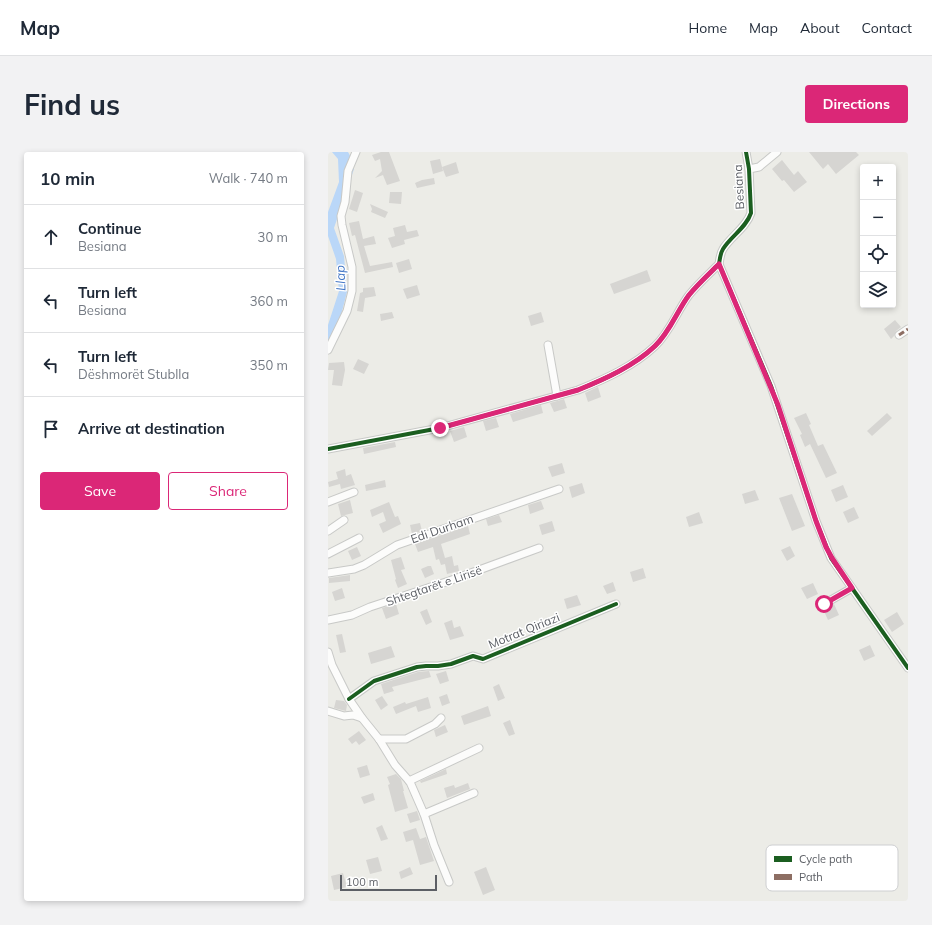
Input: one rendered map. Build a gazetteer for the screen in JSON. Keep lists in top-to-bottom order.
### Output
{
  "streets": {
    "street": [
      "Besiana",
      "Edi Durham",
      "Shtegtarët e Lirisë",
      "Motrat Qiriazi"
    ]
  },
  "water": ["Llap"],
  "legend": ["Cycle path", "Path"],
  "scale_bar": "100 m",
  "page": {
    "header": "Map",
    "nav": [
      "Home",
      "Map",
      "About",
      "Contact"
    ],
    "buttons": [
      "Directions",
      ["Save", "Share"]
    ],
    "title": "Find us",
    "heading": ["10 min", "Walk · 740 m"],
    "map_buttons": ["+", "−"],
    "list": [
      ["Continue", "Besiana", "30 m"],
      ["Turn left", "Besiana", "360 m"],
      ["Turn left", "Dëshmorët Stublla", "350 m"],
      "Arrive at destination"
    ],
    "scale": "100 m"
  }
}
